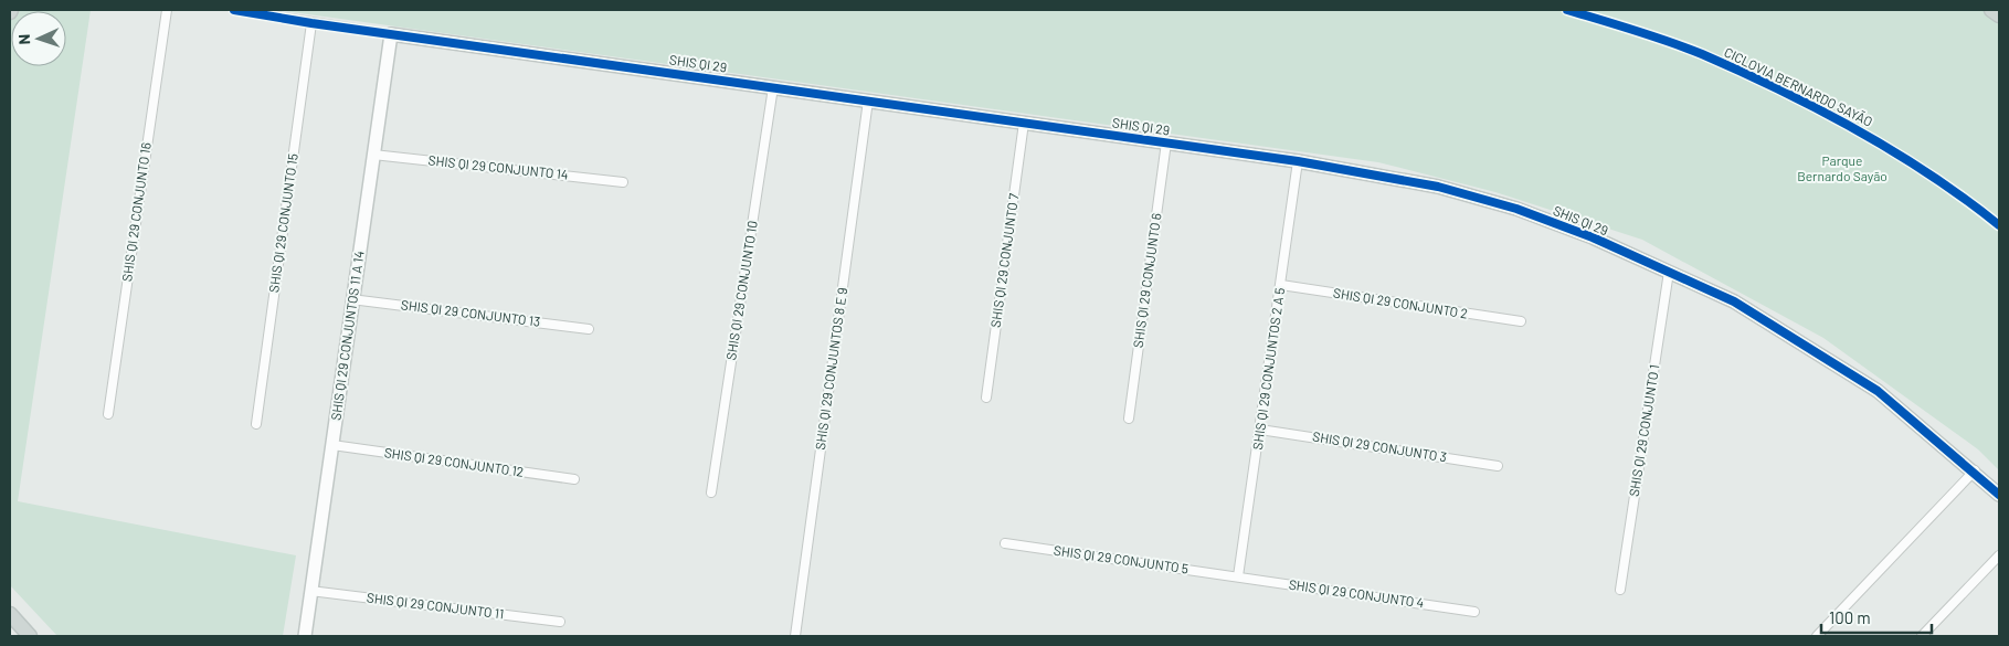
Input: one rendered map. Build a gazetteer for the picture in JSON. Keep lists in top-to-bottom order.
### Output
{
  "streets": {
    "street": [
      "SHIS QI 29",
      "SHIS QI 29 CONJUNTO 14",
      "SHIS QI 29 CONJUNTO 16",
      "SHIS QI 29 CONJUNTO 15",
      "SHIS QI 29 CONJUNTO 7",
      "SHIS QI 29 CONJUNTO 6",
      "SHIS QI 29 CONJUNTO 10",
      "SHIS QI 29 CONJUNTO 2",
      "SHIS QI 29 CONJUNTO 13",
      "SHIS QI 29 CONJUNTOS 11 A 14",
      "SHIS QI 29 CONJUNTOS 8 E 9",
      "SHIS QI 29 CONJUNTOS 2 A 5",
      "SHIS QI 29 CONJUNTO 1",
      "SHIS QI 29 CONJUNTO 3",
      "SHIS QI 29 CONJUNTO 12",
      "SHIS QI 29 CONJUNTO 5",
      "SHIS QI 29 CONJUNTO 4",
      "SHIS QI 29 CONJUNTO 11"
    ],
    "cycle path": ["CICLOVIA BERNARDO SAYÃO"]
  },
  "crossings": [
    ["SHIS QI 29", "SHIS QI 29 CONJUNTO 15"],
    ["SHIS QI 29", "SHIS QI 29 CONJUNTO 7"],
    ["SHIS QI 29", "SHIS QI 29 CONJUNTO 6"],
    ["SHIS QI 29", "SHIS QI 29 CONJUNTO 10"],
    ["SHIS QI 29", "SHIS QI 29 CONJUNTOS 11 A 14"],
    ["SHIS QI 29", "SHIS QI 29 CONJUNTOS 8 E 9"],
    ["SHIS QI 29", "SHIS QI 29 CONJUNTOS 2 A 5"],
    ["SHIS QI 29", "SHIS QI 29 CONJUNTO 1"],
    ["SHIS QI 29 CONJUNTO 14", "SHIS QI 29 CONJUNTOS 11 A 14"],
    ["SHIS QI 29 CONJUNTO 2", "SHIS QI 29 CONJUNTOS 2 A 5"],
    ["SHIS QI 29 CONJUNTO 13", "SHIS QI 29 CONJUNTOS 11 A 14"],
    ["SHIS QI 29 CONJUNTOS 11 A 14", "SHIS QI 29 CONJUNTO 12"],
    ["SHIS QI 29 CONJUNTOS 11 A 14", "SHIS QI 29 CONJUNTO 11"],
    ["SHIS QI 29 CONJUNTOS 2 A 5", "SHIS QI 29 CONJUNTO 3"],
    ["SHIS QI 29 CONJUNTOS 2 A 5", "SHIS QI 29 CONJUNTO 5"],
    ["SHIS QI 29 CONJUNTOS 2 A 5", "SHIS QI 29 CONJUNTO 4"],
    ["SHIS QI 29 CONJUNTO 5", "SHIS QI 29 CONJUNTO 4"]
  ],
  "parks": ["Parque Bernardo Sayão"],
  "scale_bar": "100 m",
  "north": "left"
}
